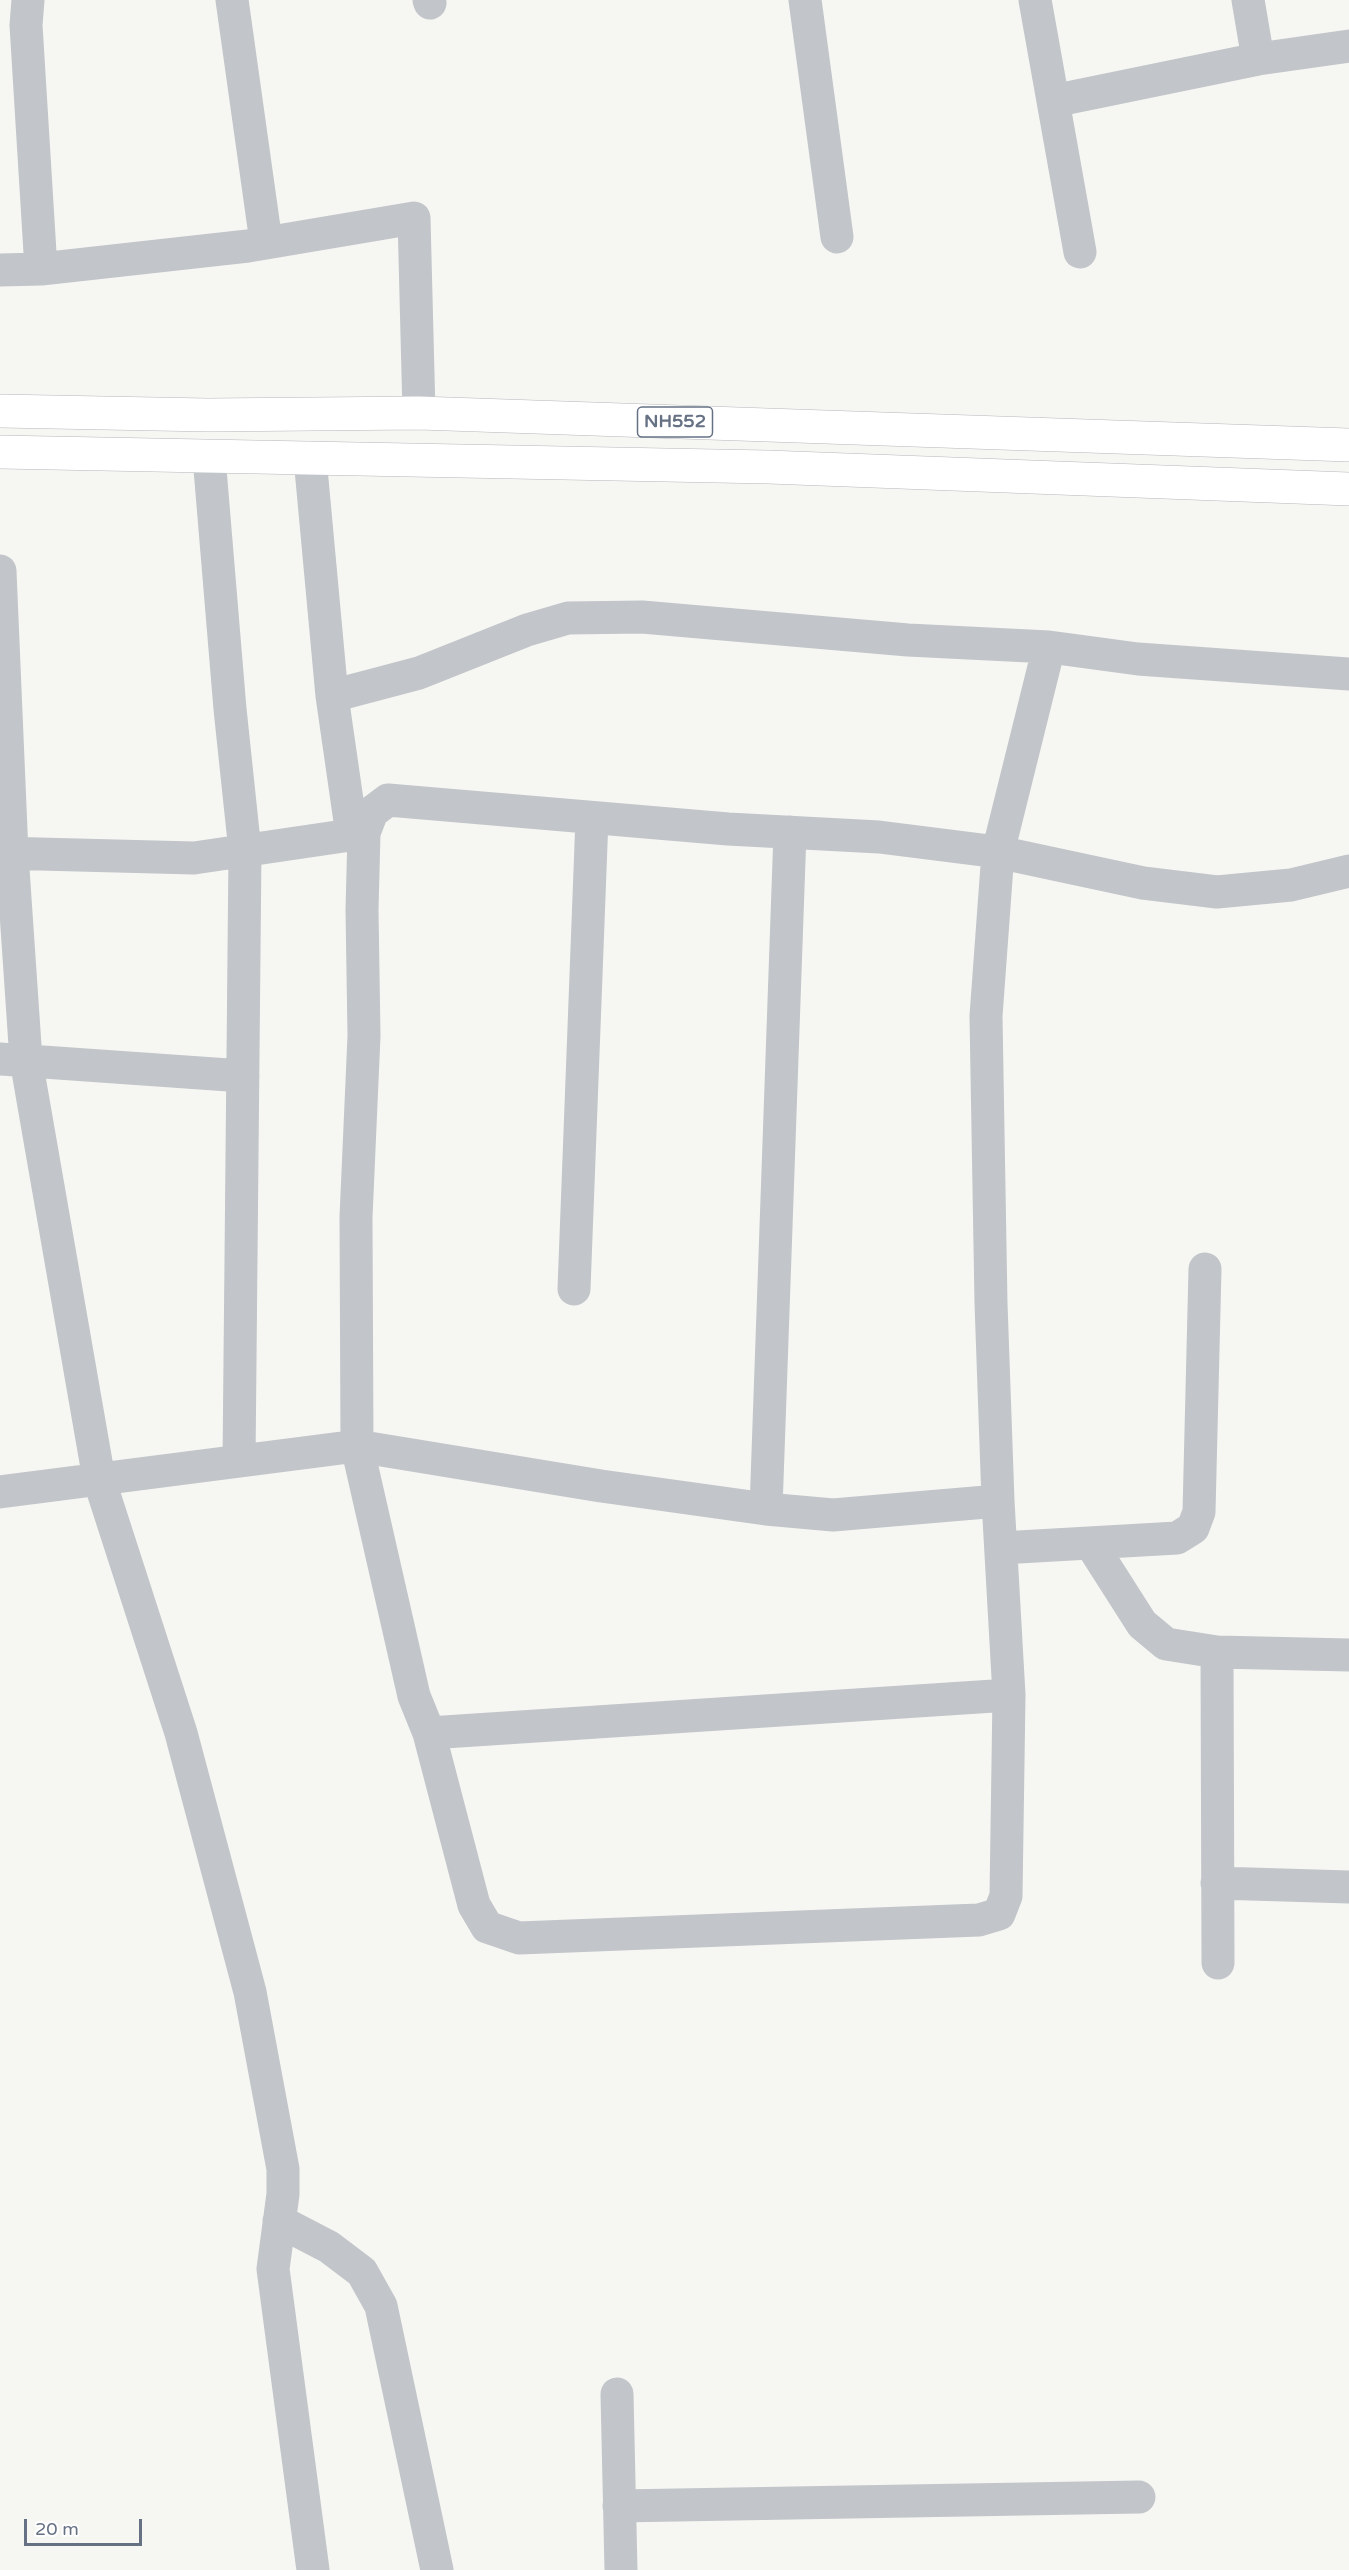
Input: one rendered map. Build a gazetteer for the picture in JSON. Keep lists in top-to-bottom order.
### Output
{
  "streets": {
    "highway": ["NH552"]
  },
  "scale_bar": "20 m"
}
